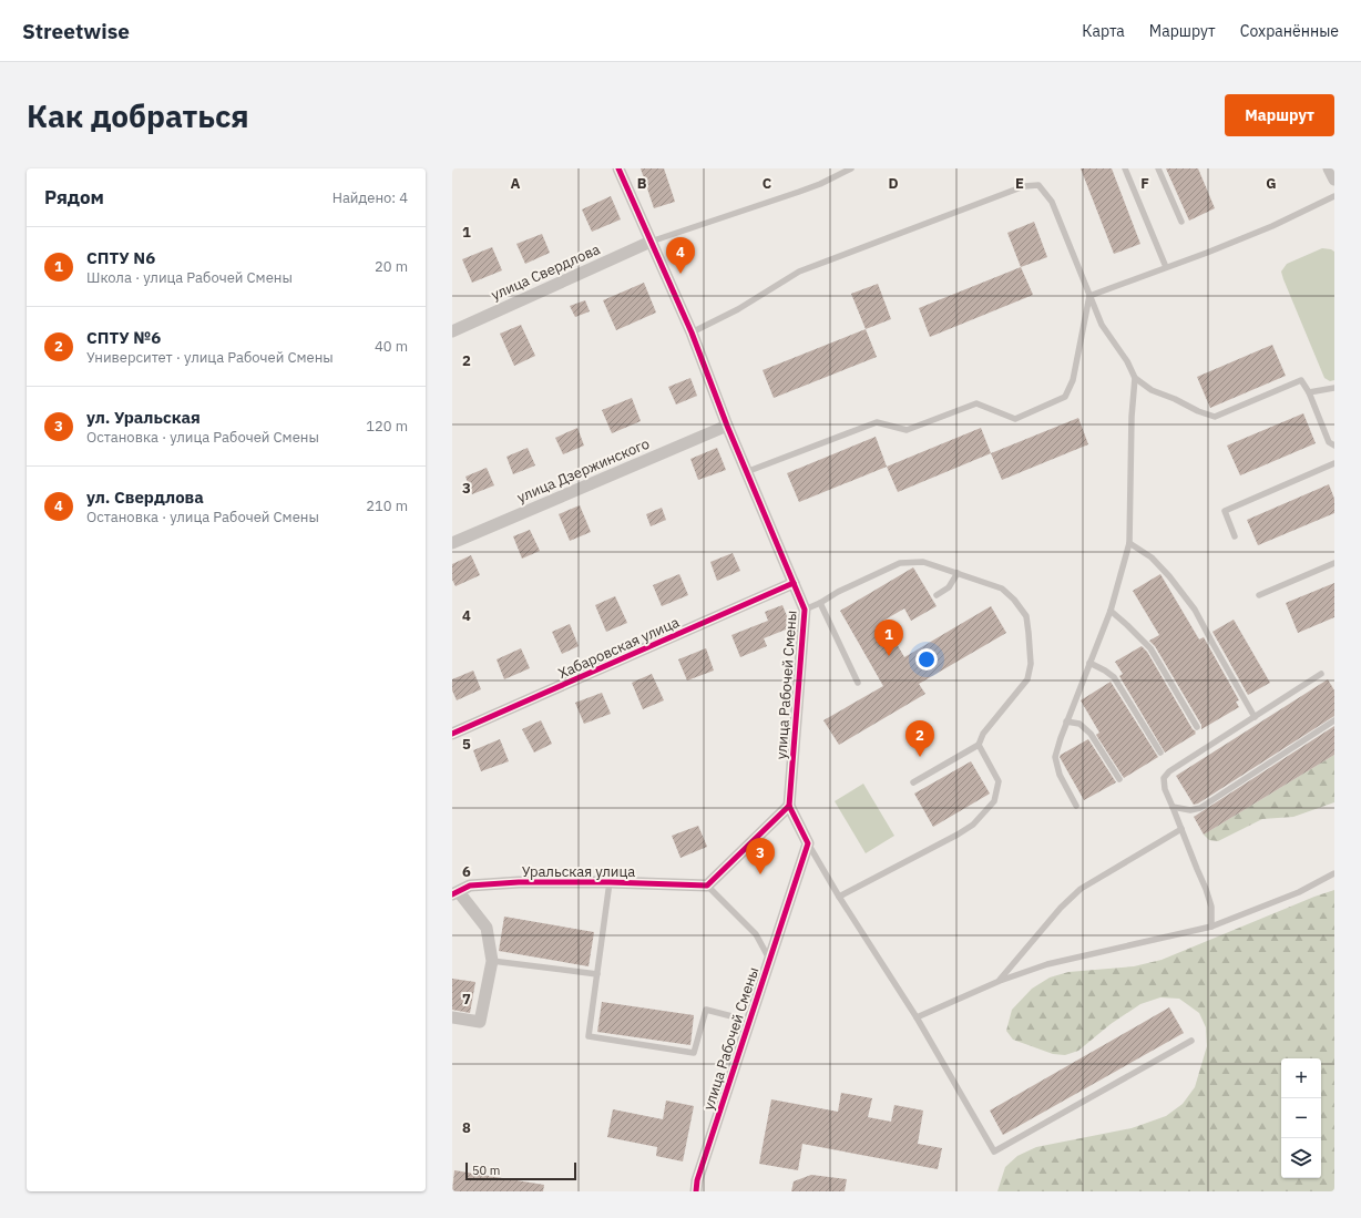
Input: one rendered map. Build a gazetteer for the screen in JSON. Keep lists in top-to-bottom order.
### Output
{
  "streets": {
    "street": [
      "улица Свердлова",
      "улица Дзержинского",
      "Хабаровская улица",
      "улица Рабочей Смены",
      "Уральская улица"
    ]
  },
  "crossings": [
    ["улица Свердлова", "улица Рабочей Смены"],
    ["улица Дзержинского", "улица Рабочей Смены"],
    ["Хабаровская улица", "улица Рабочей Смены"]
  ],
  "scale_bar": "50 m",
  "page": {
    "header": "Streetwise",
    "nav": ["Карта", "Маршрут", "Сохранённые"],
    "buttons": "Маршрут",
    "title": "Как добраться",
    "heading": ["Рядом", "Найдено: 4"],
    "list": [
      {
        "mark": "1",
        "name": "СПТУ N6",
        "note": "Школа · улица Рабочей Смены",
        "value": "20 m"
      },
      {
        "mark": "2",
        "name": "СПТУ №6",
        "note": "Университет · улица Рабочей Смены",
        "value": "40 m"
      },
      {
        "mark": "3",
        "name": "ул. Уральская",
        "note": "Остановка · улица Рабочей Смены",
        "value": "120 m"
      },
      {
        "mark": "4",
        "name": "ул. Свердлова",
        "note": "Остановка · улица Рабочей Смены",
        "value": "210 m"
      }
    ],
    "pins": [
      "4",
      "1",
      "2",
      "3"
    ],
    "map_buttons": ["+", "−"],
    "scale": "50 m"
  },
  "grid": {
    "columns": [
      "A",
      "B",
      "C",
      "D",
      "E",
      "F",
      "G"
    ],
    "rows": [
      "1",
      "2",
      "3",
      "4",
      "5",
      "6",
      "7",
      "8"
    ]
  }
}
